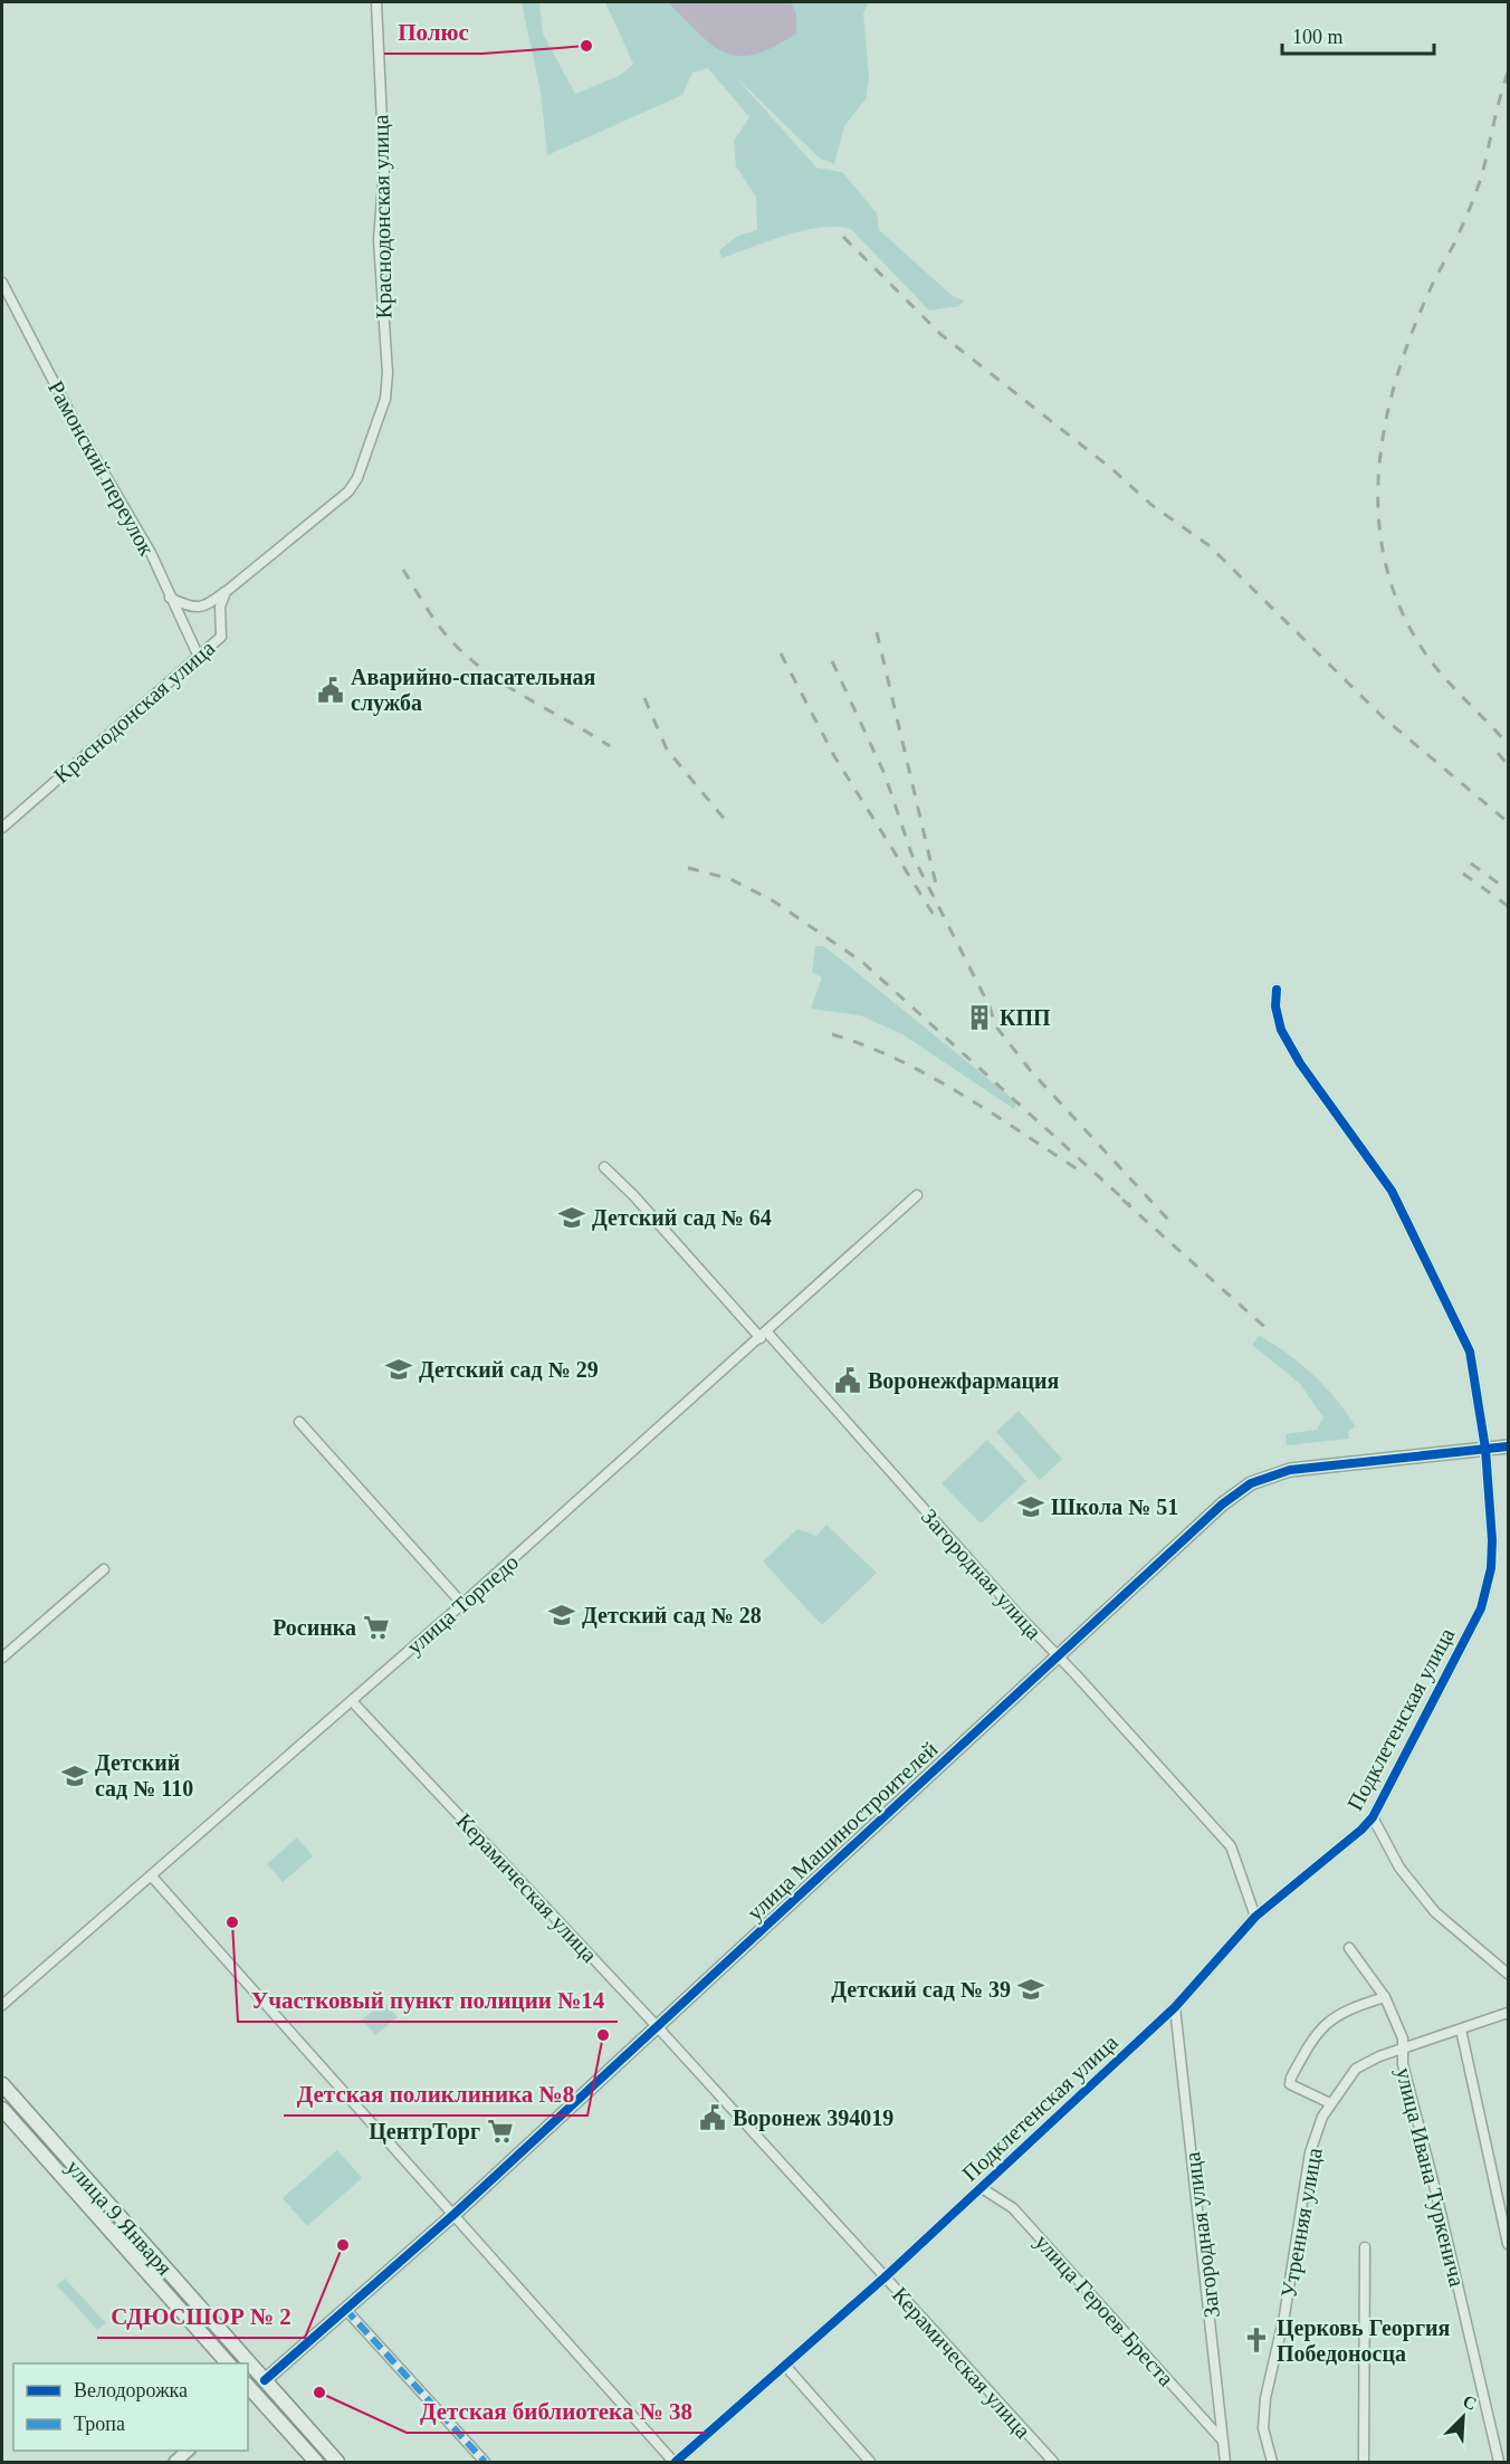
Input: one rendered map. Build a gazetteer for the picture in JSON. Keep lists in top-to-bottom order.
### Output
{
  "streets": {
    "main road": ["улица 9 Января"],
    "street": [
      "Краснодонская улица",
      "Рамонский переулок",
      "Загородная улица",
      "улица Торпедо",
      "Подклетенская улица",
      "улица Машиностроителей",
      "Керамическая улица",
      "улица Ивана Туркенича",
      "Утренняя улица",
      "улица Героев Бреста"
    ]
  },
  "crossings": [
    ["Краснодонская улица", "Рамонский переулок"],
    ["Загородная улица", "улица Торпедо"],
    ["Загородная улица", "Подклетенская улица"],
    ["Загородная улица", "улица Машиностроителей"],
    ["Загородная улица", "улица Героев Бреста"],
    ["улица Торпедо", "Керамическая улица"],
    ["Подклетенская улица", "улица Машиностроителей"],
    ["Подклетенская улица", "Керамическая улица"],
    ["Подклетенская улица", "улица Героев Бреста"],
    ["улица Машиностроителей", "Керамическая улица"],
    ["улица Машиностроителей", "улица 9 Января"],
    ["улица Ивана Туркенича", "Утренняя улица"]
  ],
  "places": {
    "other": [
      "Полюс",
      "Участковый пункт полиции №14",
      "Детская поликлиника №8",
      "СДЮСШОР № 2",
      "Детская библиотека № 38"
    ],
    "public building": ["Аварийно-спасательная служба", "Воронежфармация", "Воронеж 394019"],
    "building": ["КПП"],
    "school or university": [
      "Детский сад № 64",
      "Детский сад № 29",
      "Школа № 51",
      "Детский сад № 28",
      "Детский сад № 110",
      "Детский сад № 39"
    ],
    "supermarket": ["Росинка", "ЦентрТорг"],
    "church": ["Церковь Георгия Победоносца"]
  },
  "legend": ["Велодорожка", "Тропа"],
  "scale_bar": "100 m",
  "north": "top right"
}
